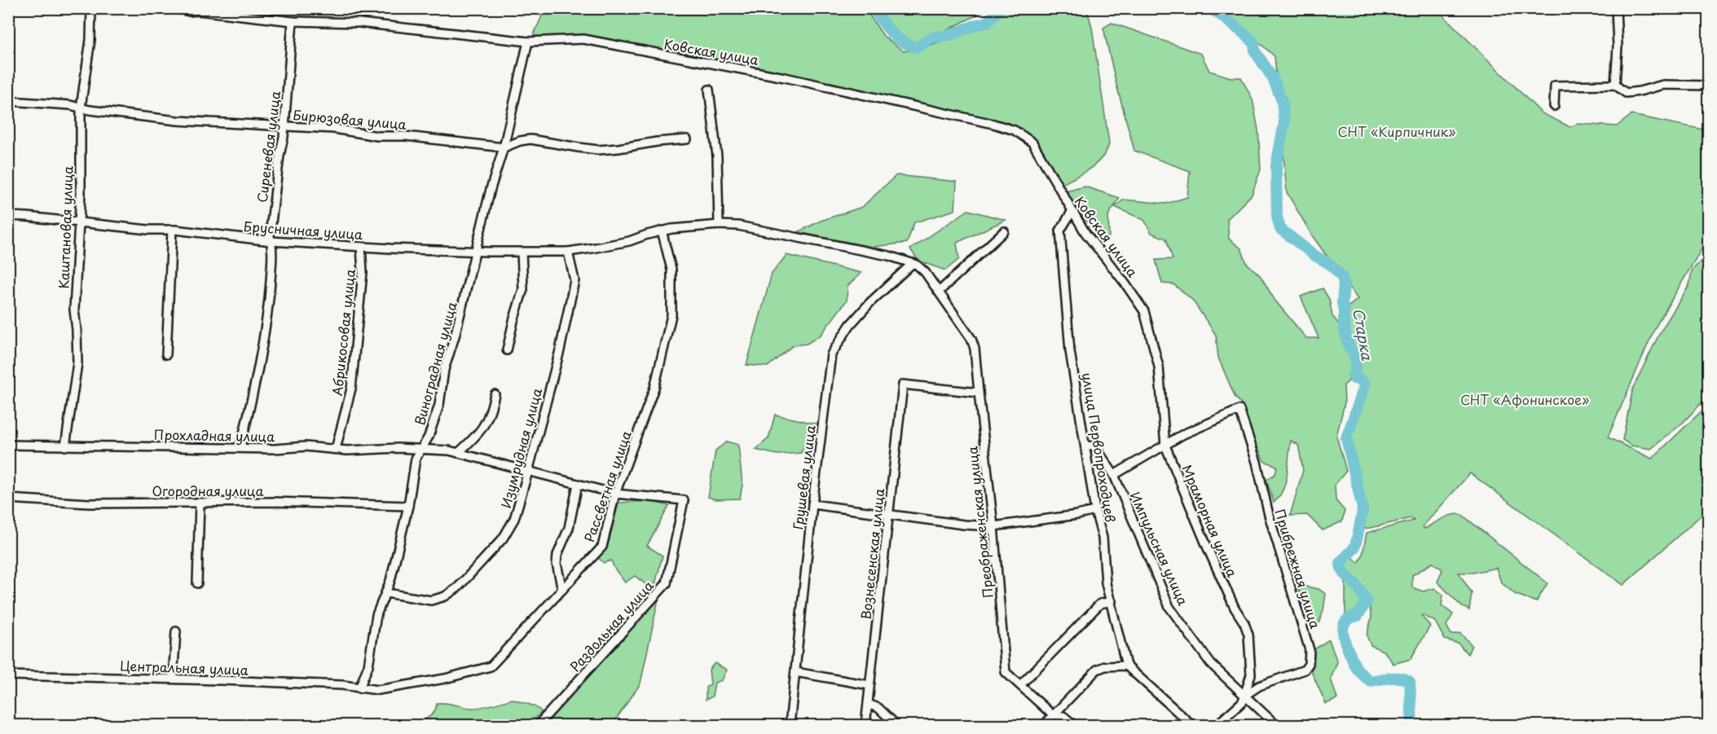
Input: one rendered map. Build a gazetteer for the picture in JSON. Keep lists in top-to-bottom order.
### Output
{
  "streets": {
    "street": [
      "Ковская улица",
      "Бирюзовая улица",
      "Сиреневая улица",
      "Каштановая улица",
      "Брусничная улица",
      "Абрикосовая улица",
      "Виноградная улица",
      "Прохладная улица",
      "улица Первопроходцев",
      "Изумрудная улица",
      "Грушевая улица",
      "Рассветная улица",
      "Огородная улица",
      "Мраморная улица",
      "Преображенская улица",
      "Импульсная улица",
      "Вознесенская улица",
      "Прибрежная улица",
      "Раздольная улица",
      "Центральная улица"
    ]
  },
  "crossings": [
    ["Ковская улица", "Сиреневая улица"],
    ["Ковская улица", "Виноградная улица"],
    ["Ковская улица", "улица Первопроходцев"],
    ["Ковская улица", "Мраморная улица"],
    ["Бирюзовая улица", "Сиреневая улица"],
    ["Бирюзовая улица", "Каштановая улица"],
    ["Бирюзовая улица", "Виноградная улица"],
    ["Сиреневая улица", "Брусничная улица"],
    ["Сиреневая улица", "Прохладная улица"],
    ["Каштановая улица", "Брусничная улица"],
    ["Каштановая улица", "Прохладная улица"],
    ["Брусничная улица", "Абрикосовая улица"],
    ["Брусничная улица", "Виноградная улица"],
    ["Брусничная улица", "Изумрудная улица"],
    ["Брусничная улица", "Грушевая улица"],
    ["Брусничная улица", "Рассветная улица"],
    ["Брусничная улица", "Преображенская улица"],
    ["Абрикосовая улица", "Прохладная улица"],
    ["Виноградная улица", "Прохладная улица"],
    ["Виноградная улица", "Изумрудная улица"],
    ["Виноградная улица", "Рассветная улица"],
    ["Виноградная улица", "Огородная улица"],
    ["Виноградная улица", "Центральная улица"],
    ["Прохладная улица", "Изумрудная улица"],
    ["Прохладная улица", "Рассветная улица"],
    ["Прохладная улица", "Раздольная улица"],
    ["улица Первопроходцев", "Импульсная улица"],
    ["Грушевая улица", "Преображенская улица"],
    ["Рассветная улица", "Центральная улица"],
    ["Мраморная улица", "Импульсная улица"],
    ["Мраморная улица", "Прибрежная улица"],
    ["Преображенская улица", "Вознесенская улица"],
    ["Импульсная улица", "Прибрежная улица"]
  ],
  "water": ["Старка"],
  "parks": ["СНТ «Кирпичник»", "СНТ «Афонинское»"]
}
